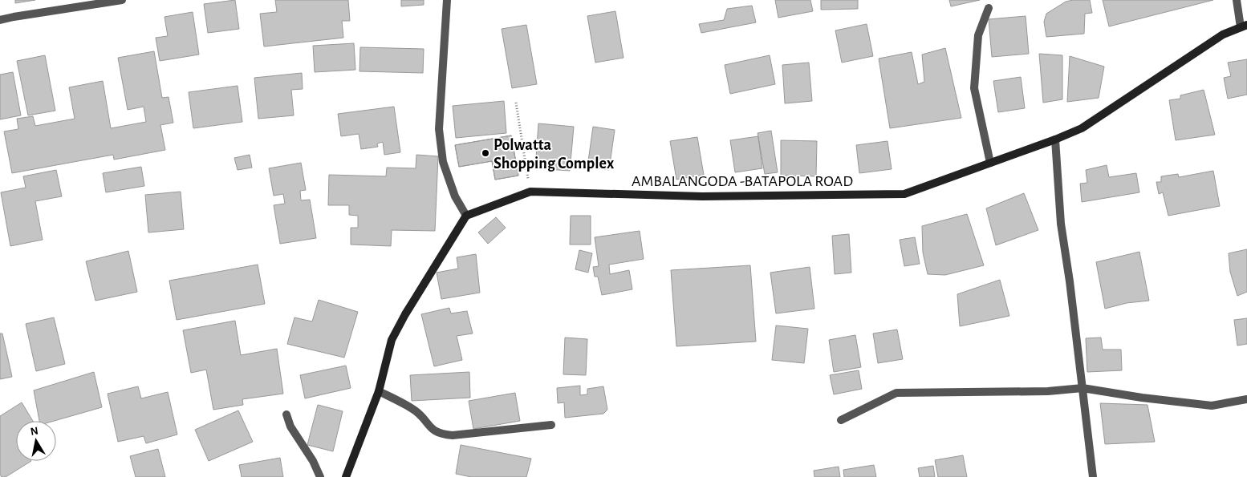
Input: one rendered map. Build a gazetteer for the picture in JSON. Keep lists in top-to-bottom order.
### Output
{
  "streets": {
    "main road": ["AMBALANGODA -BATAPOLA ROAD"]
  },
  "places": ["Polwatta Shopping Complex"],
  "north": "top"
}
